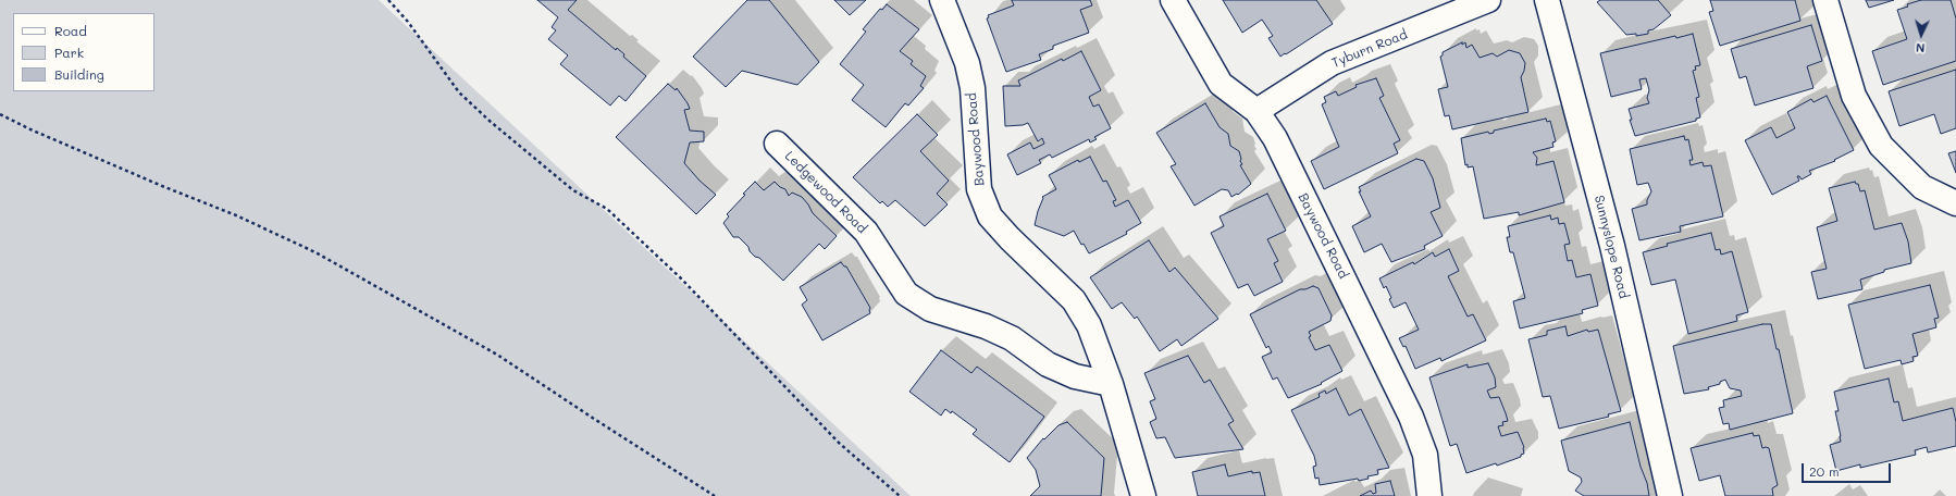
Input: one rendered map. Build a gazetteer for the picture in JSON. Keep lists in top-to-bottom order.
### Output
{
  "streets": {
    "street": [
      "Tyburn Road",
      "Baywood Road",
      "Ledgewood Road",
      "Sunnyslope Road"
    ]
  },
  "crossings": [
    ["Tyburn Road", "Baywood Road"],
    ["Baywood Road", "Ledgewood Road"]
  ],
  "legend": ["Road", "Park", "Building"],
  "scale_bar": "20 m",
  "north": "bottom"
}
